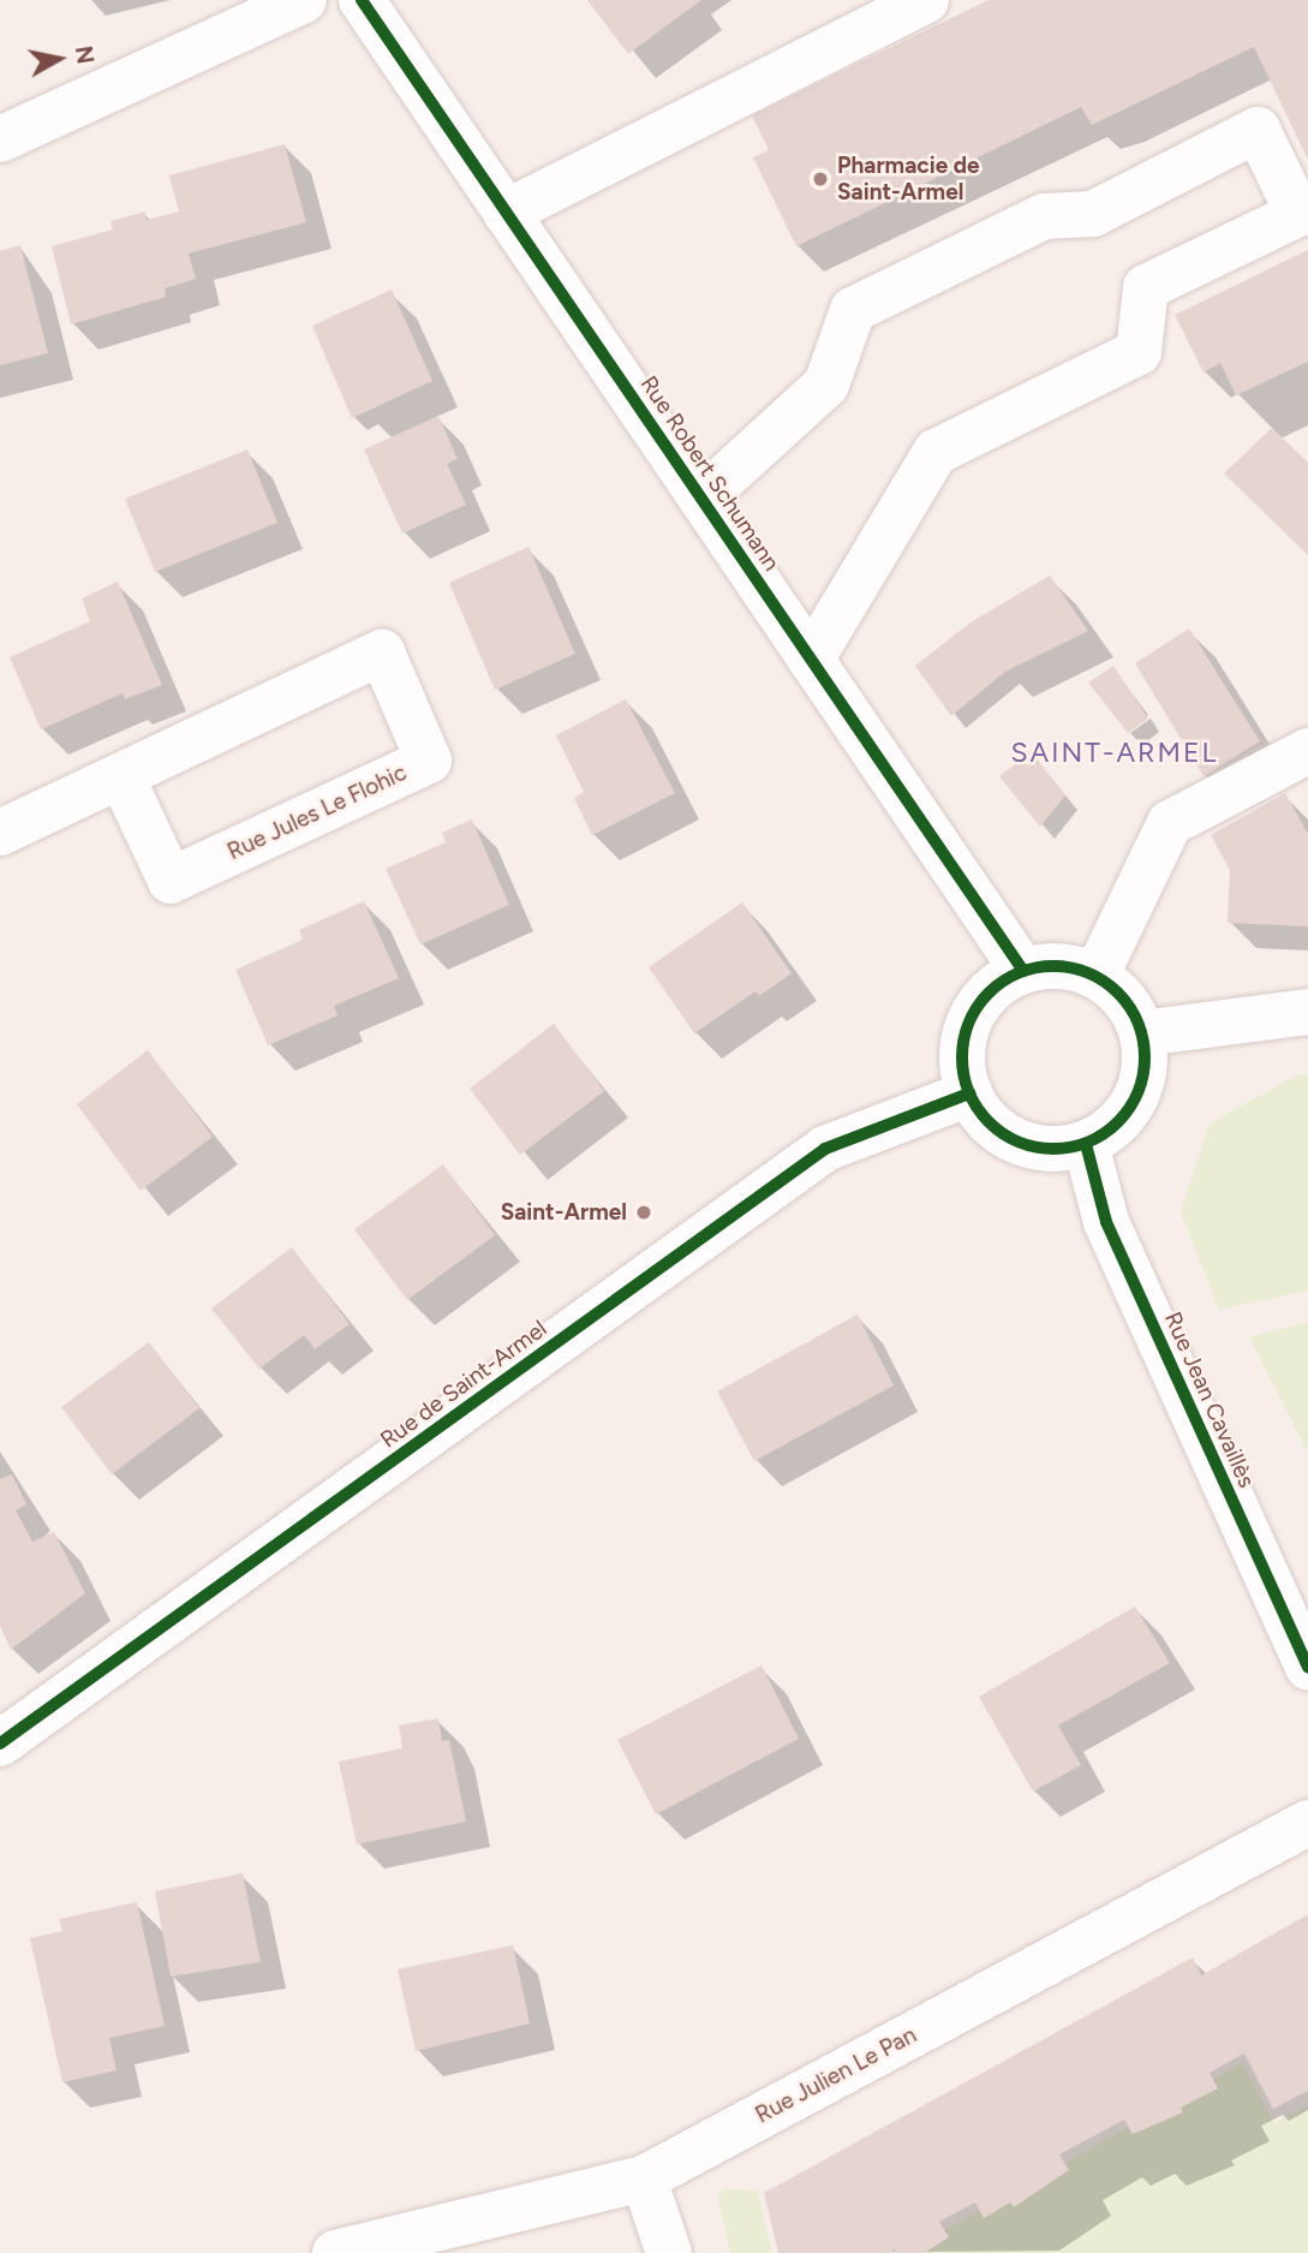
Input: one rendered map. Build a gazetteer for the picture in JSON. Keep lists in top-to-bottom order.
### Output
{
  "streets": {
    "street": [
      "Rue Robert Schumann",
      "Rue Jules Le Flohic",
      "Rue de Saint-Armel",
      "Rue Jean Cavaillès",
      "Rue Julien Le Pan"
    ]
  },
  "crossings": [
    ["Rue Robert Schumann", "Rue de Saint-Armel"],
    ["Rue Robert Schumann", "Rue Jean Cavaillès"],
    ["Rue de Saint-Armel", "Rue Jean Cavaillès"]
  ],
  "districts": ["SAINT-ARMEL"],
  "places": ["Pharmacie de Saint-Armel", "Saint-Armel"],
  "north": "right"
}
